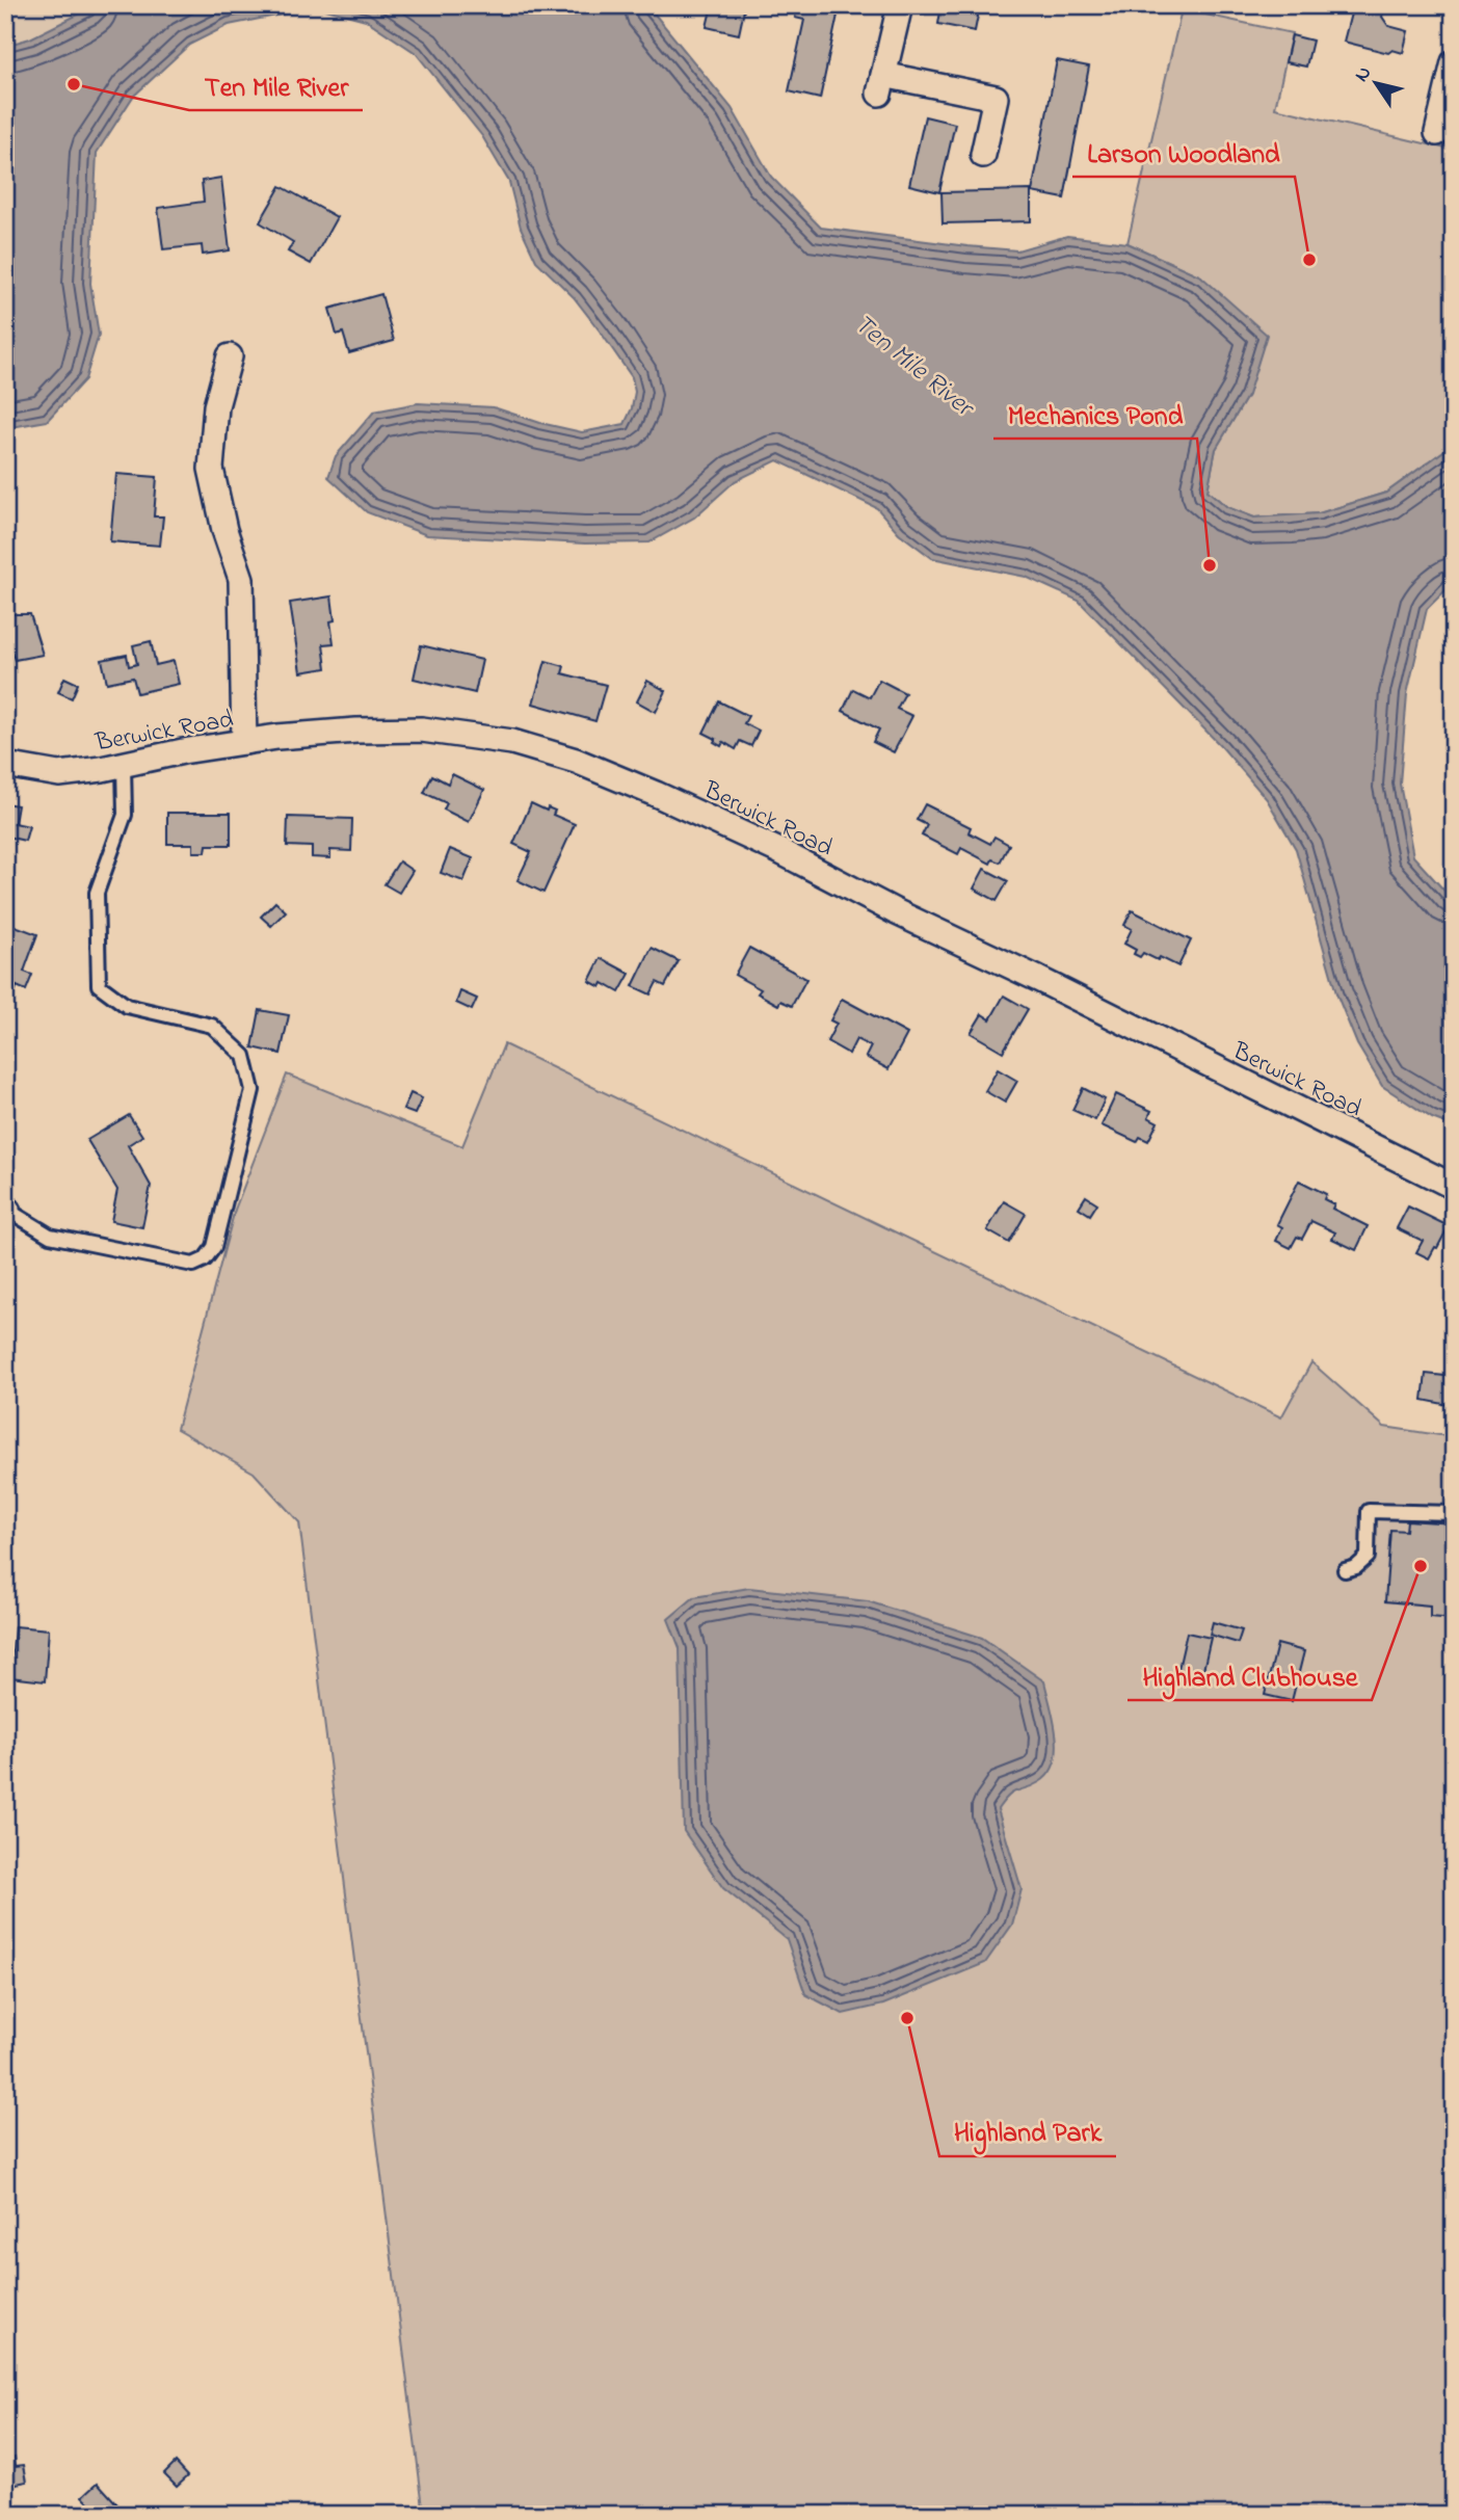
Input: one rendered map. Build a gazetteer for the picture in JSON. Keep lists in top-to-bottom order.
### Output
{
  "streets": {
    "street": ["Berwick Road"]
  },
  "water": ["Ten Mile River"],
  "places": [
    "Ten Mile River",
    "Larson Woodland",
    "Mechanics Pond",
    "Highland Clubhouse",
    "Highland Park"
  ],
  "north": "top left"
}
